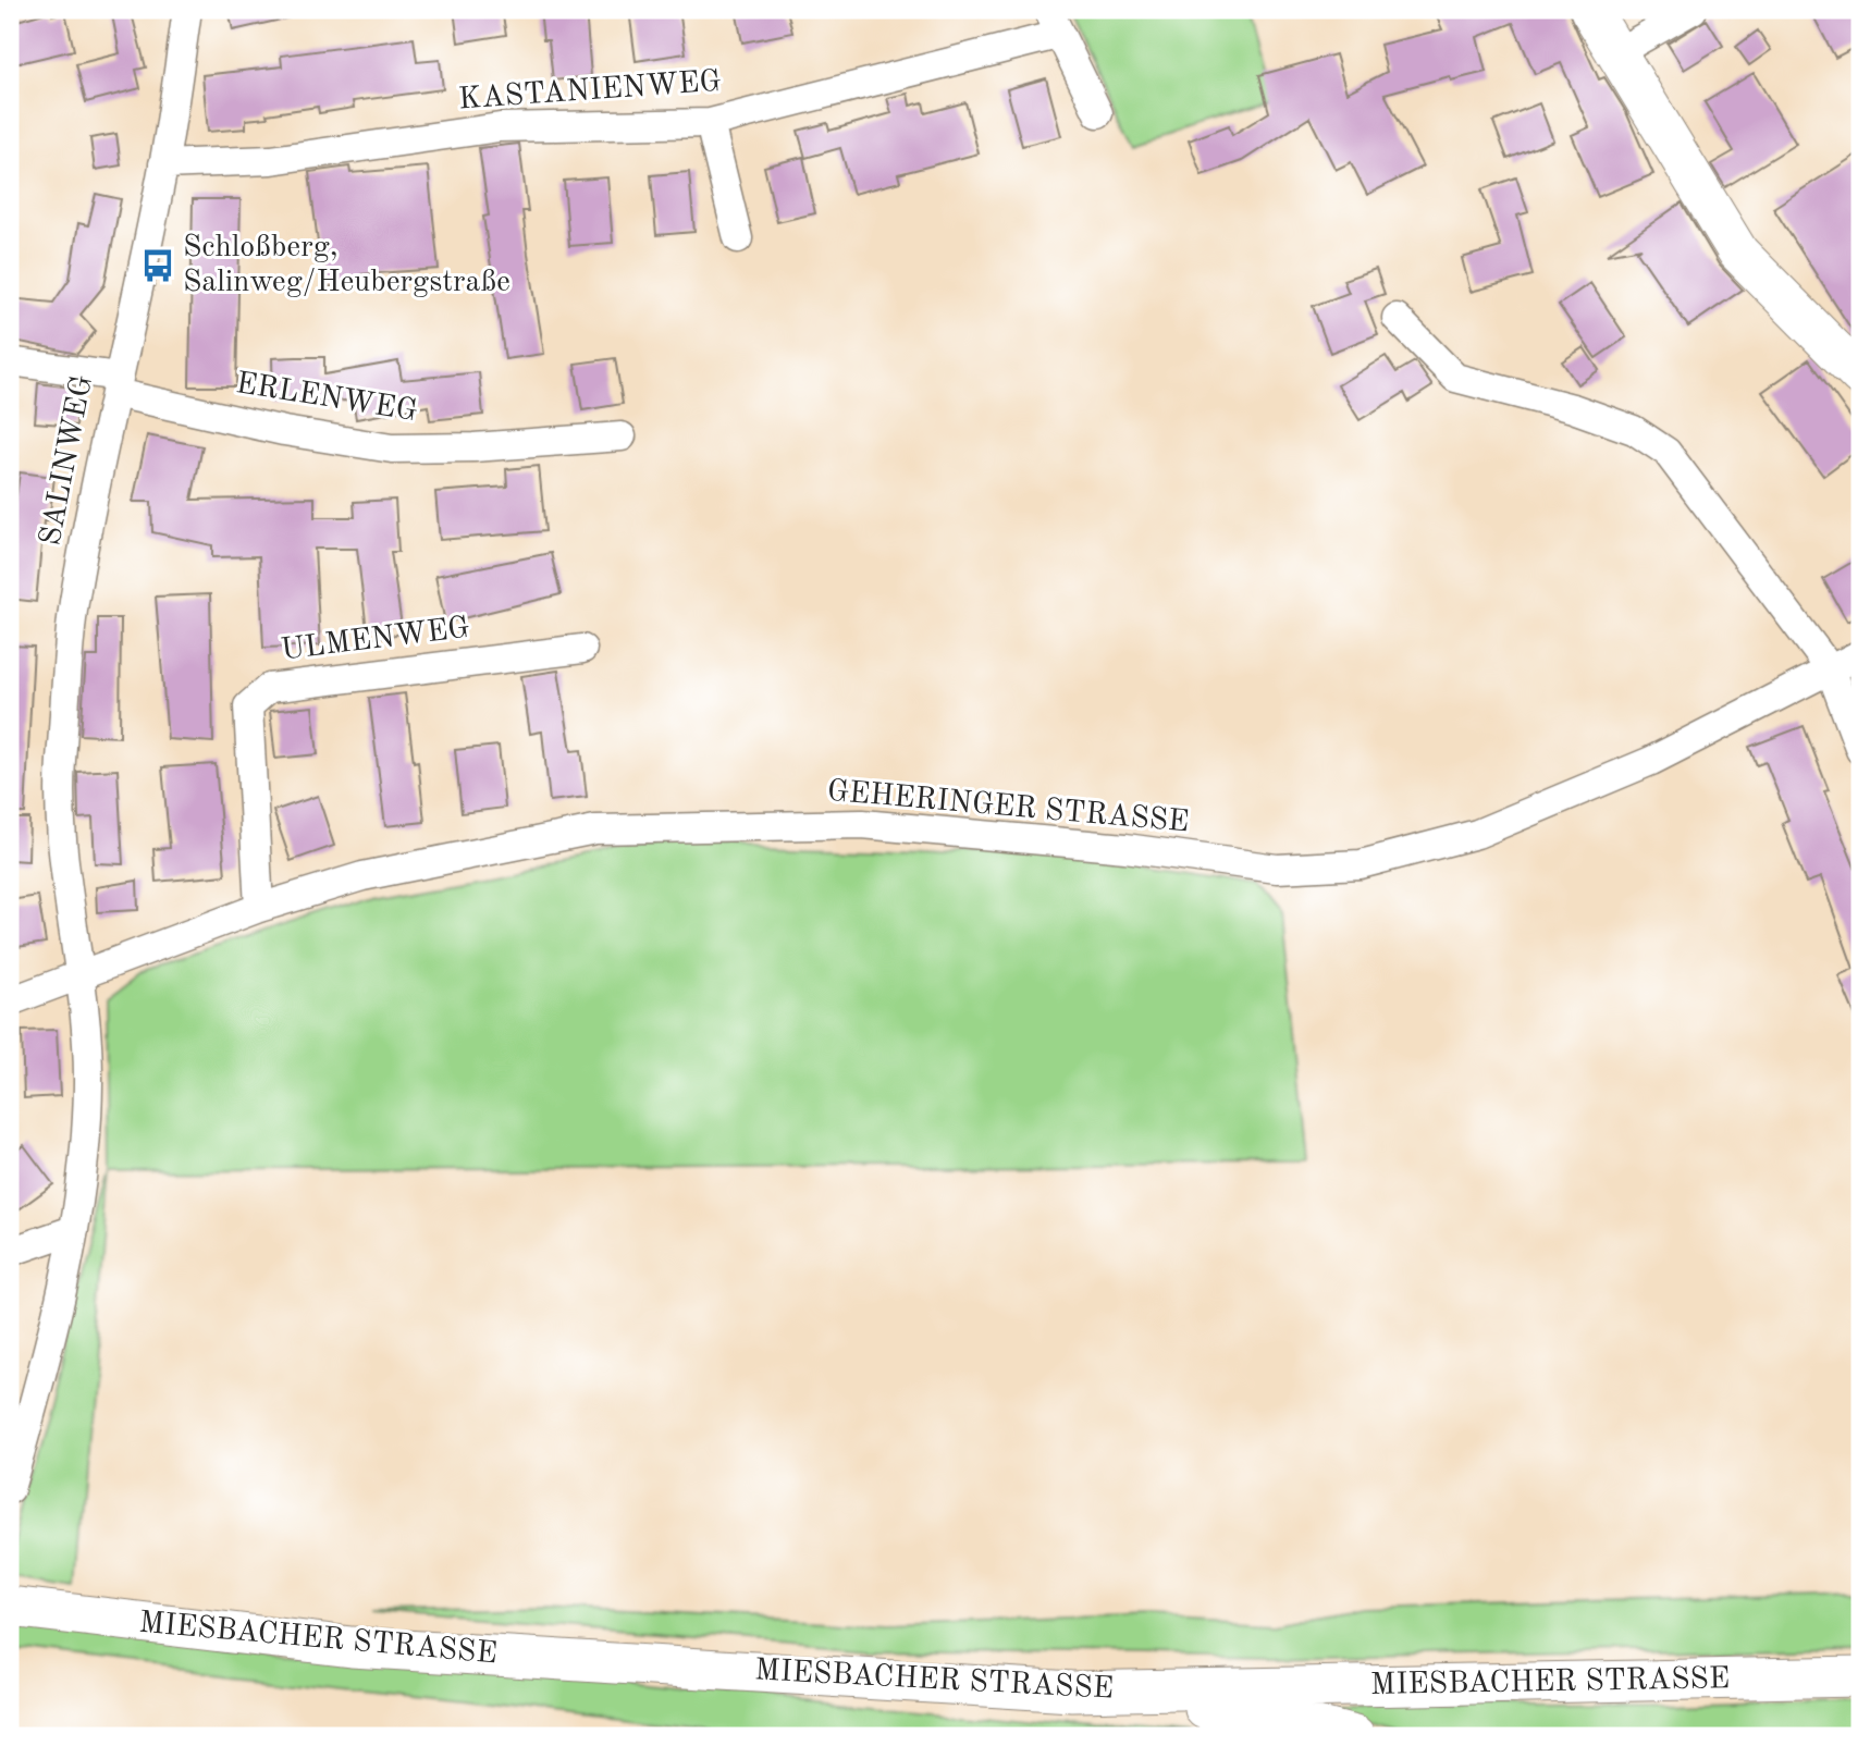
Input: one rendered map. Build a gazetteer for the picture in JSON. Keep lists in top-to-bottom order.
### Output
{
  "streets": {
    "main road": ["MIESBACHER STRASSE"],
    "street": [
      "KASTANIENWEG",
      "ERLENWEG",
      "SALINWEG",
      "ULMENWEG",
      "GEHERINGER STRASSE"
    ]
  },
  "crossings": [
    ["KASTANIENWEG", "SALINWEG"],
    ["ERLENWEG", "SALINWEG"],
    ["SALINWEG", "GEHERINGER STRASSE"],
    ["ULMENWEG", "GEHERINGER STRASSE"]
  ],
  "places": {
    "bus stop": ["Schloßberg, Salinweg/Heubergstraße"]
  }
}
